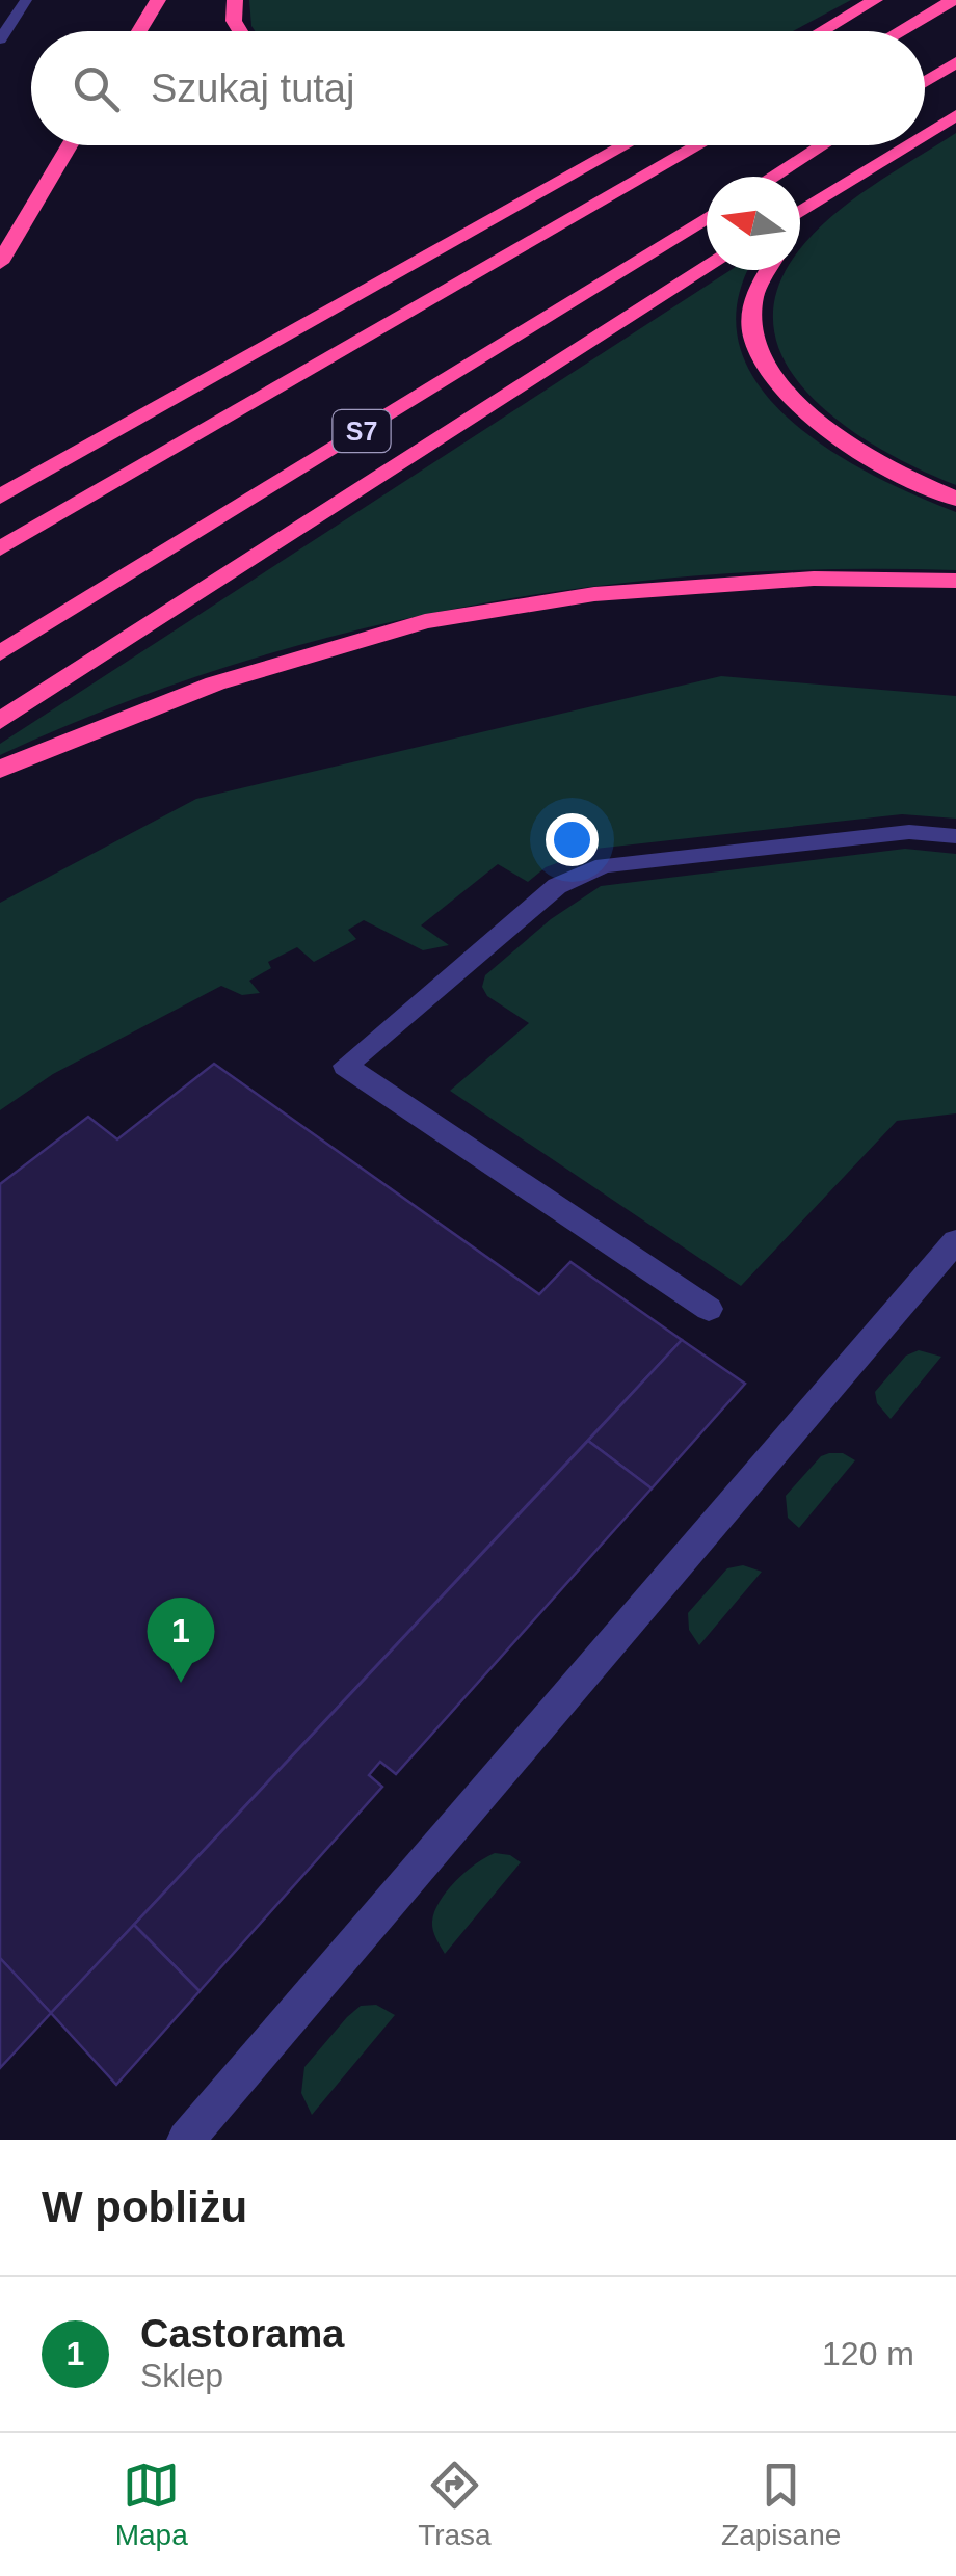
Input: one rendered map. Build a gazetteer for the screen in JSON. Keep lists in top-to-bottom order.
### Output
{
  "streets": {
    "highway": ["S7"]
  },
  "north": "left",
  "page": {
    "search": "Szukaj tutaj",
    "pins": "1",
    "heading": "W pobliżu",
    "list": [
      {
        "mark": "1",
        "name": "Castorama",
        "note": "Sklep",
        "value": "120 m"
      }
    ],
    "nav": ["Mapa", "Trasa", "Zapisane"]
  }
}
